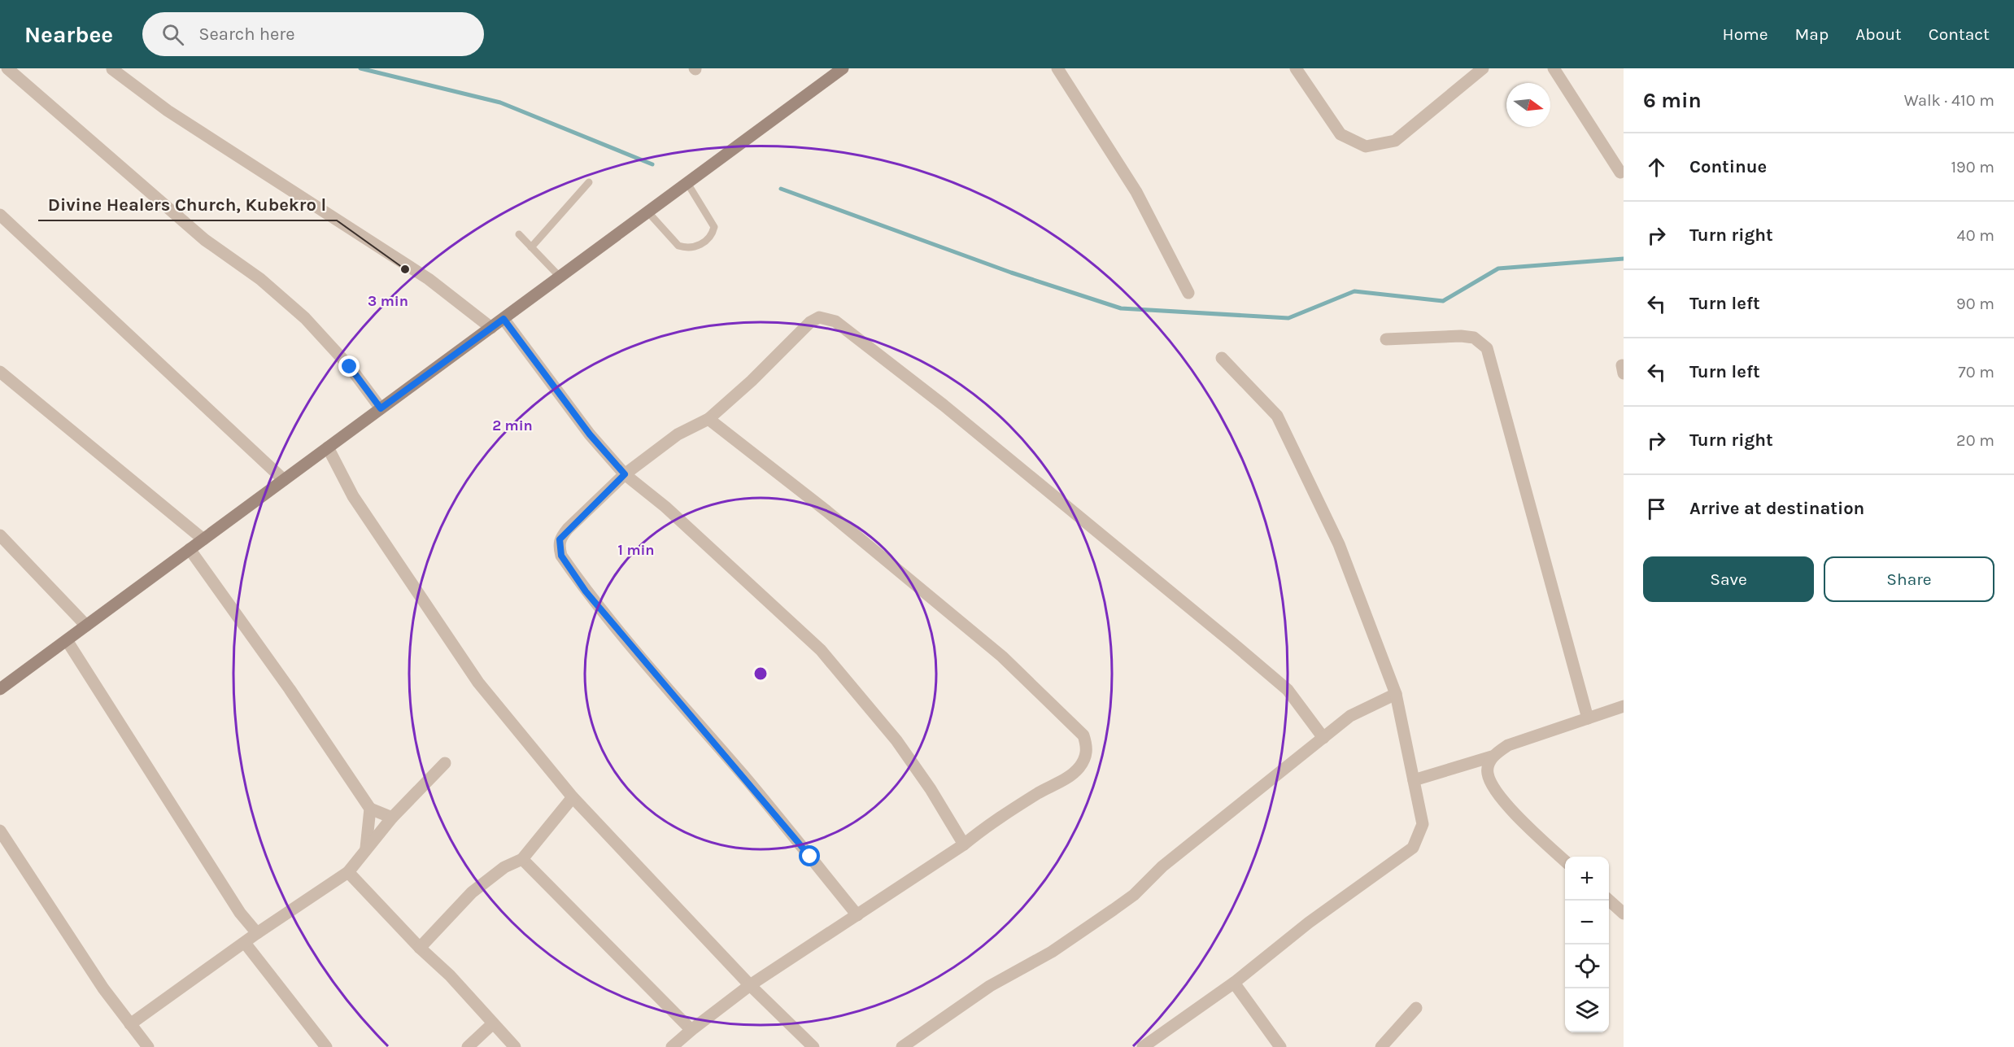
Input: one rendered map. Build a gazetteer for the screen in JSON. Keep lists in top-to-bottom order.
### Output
{
  "places": ["Divine Healers Church, Kubekro l"],
  "north": "right",
  "page": {
    "header": "Nearbee",
    "search": "Search here",
    "nav": [
      "Home",
      "Map",
      "About",
      "Contact"
    ],
    "heading": ["6 min", "Walk · 410 m"],
    "list": [
      ["Continue", "190 m"],
      ["Turn right", "40 m"],
      ["Turn left", "90 m"],
      ["Turn left", "70 m"],
      ["Turn right", "20 m"],
      "Arrive at destination"
    ],
    "buttons": ["Save", "Share"],
    "map_buttons": ["+", "−"]
  },
  "rings": ["3 min", "2 min", "1 min"]
}
